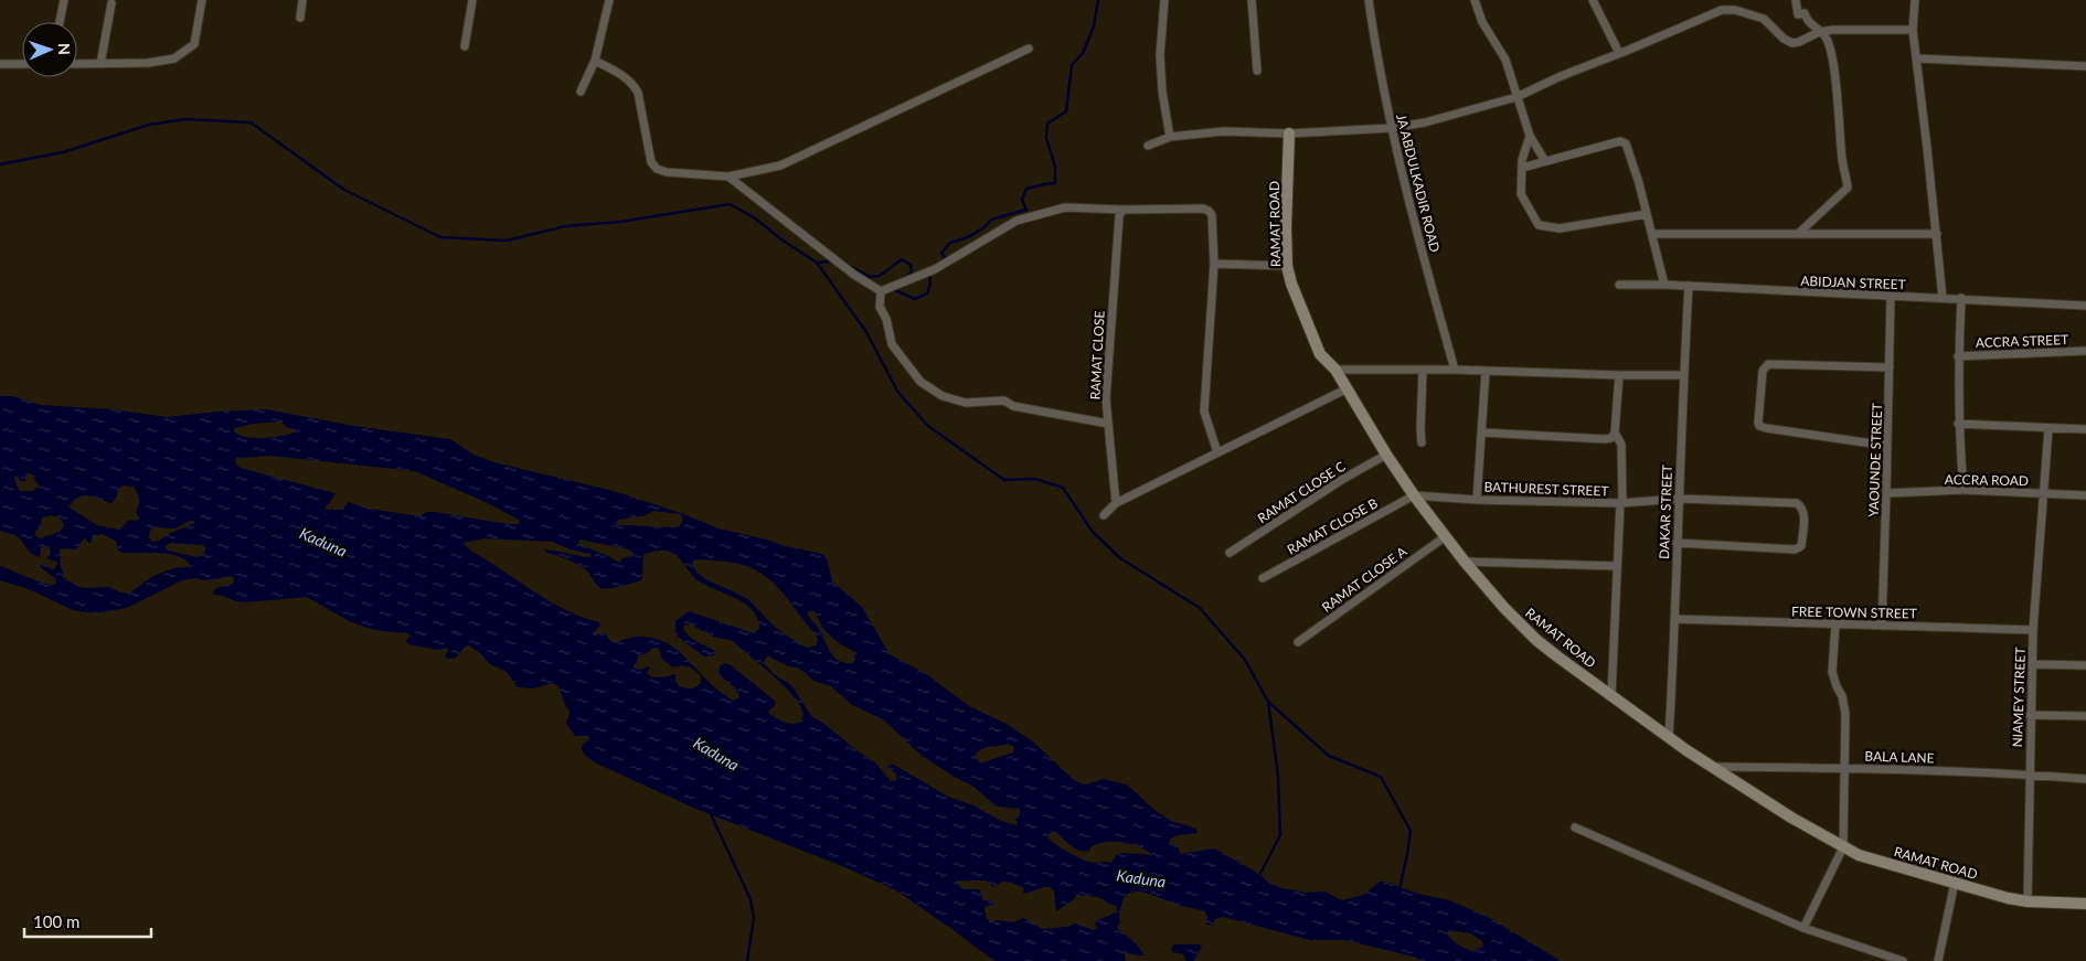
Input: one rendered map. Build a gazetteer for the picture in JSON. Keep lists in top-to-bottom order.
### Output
{
  "streets": {
    "street": [
      "JA ABDULKADIR ROAD",
      "RAMAT ROAD",
      "ABIDJAN STREET",
      "ACCRA STREET",
      "RAMAT CLOSE",
      "YAOUNDE STREET",
      "ACCRA ROAD",
      "BATHUREST STREET",
      "RAMAT CLOSE C",
      "DAKAR STREET",
      "RAMAT CLOSE B",
      "RAMAT CLOSE A",
      "FREE TOWN STREET",
      "NIAMEY STREET",
      "BALA LANE"
    ]
  },
  "crossings": [
    ["RAMAT ROAD", "BATHUREST STREET"],
    ["RAMAT ROAD", "RAMAT CLOSE C"],
    ["RAMAT ROAD", "DAKAR STREET"],
    ["RAMAT ROAD", "RAMAT CLOSE B"],
    ["RAMAT ROAD", "RAMAT CLOSE A"],
    ["RAMAT ROAD", "NIAMEY STREET"],
    ["RAMAT ROAD", "BALA LANE"],
    ["ABIDJAN STREET", "YAOUNDE STREET"],
    ["ABIDJAN STREET", "DAKAR STREET"],
    ["YAOUNDE STREET", "ACCRA ROAD"],
    ["YAOUNDE STREET", "FREE TOWN STREET"],
    ["ACCRA ROAD", "NIAMEY STREET"],
    ["BATHUREST STREET", "DAKAR STREET"],
    ["BATHUREST STREET", "RAMAT CLOSE B"],
    ["DAKAR STREET", "FREE TOWN STREET"],
    ["FREE TOWN STREET", "NIAMEY STREET"],
    ["NIAMEY STREET", "BALA LANE"]
  ],
  "water": ["Kaduna"],
  "scale_bar": "100 m",
  "north": "right"
}
